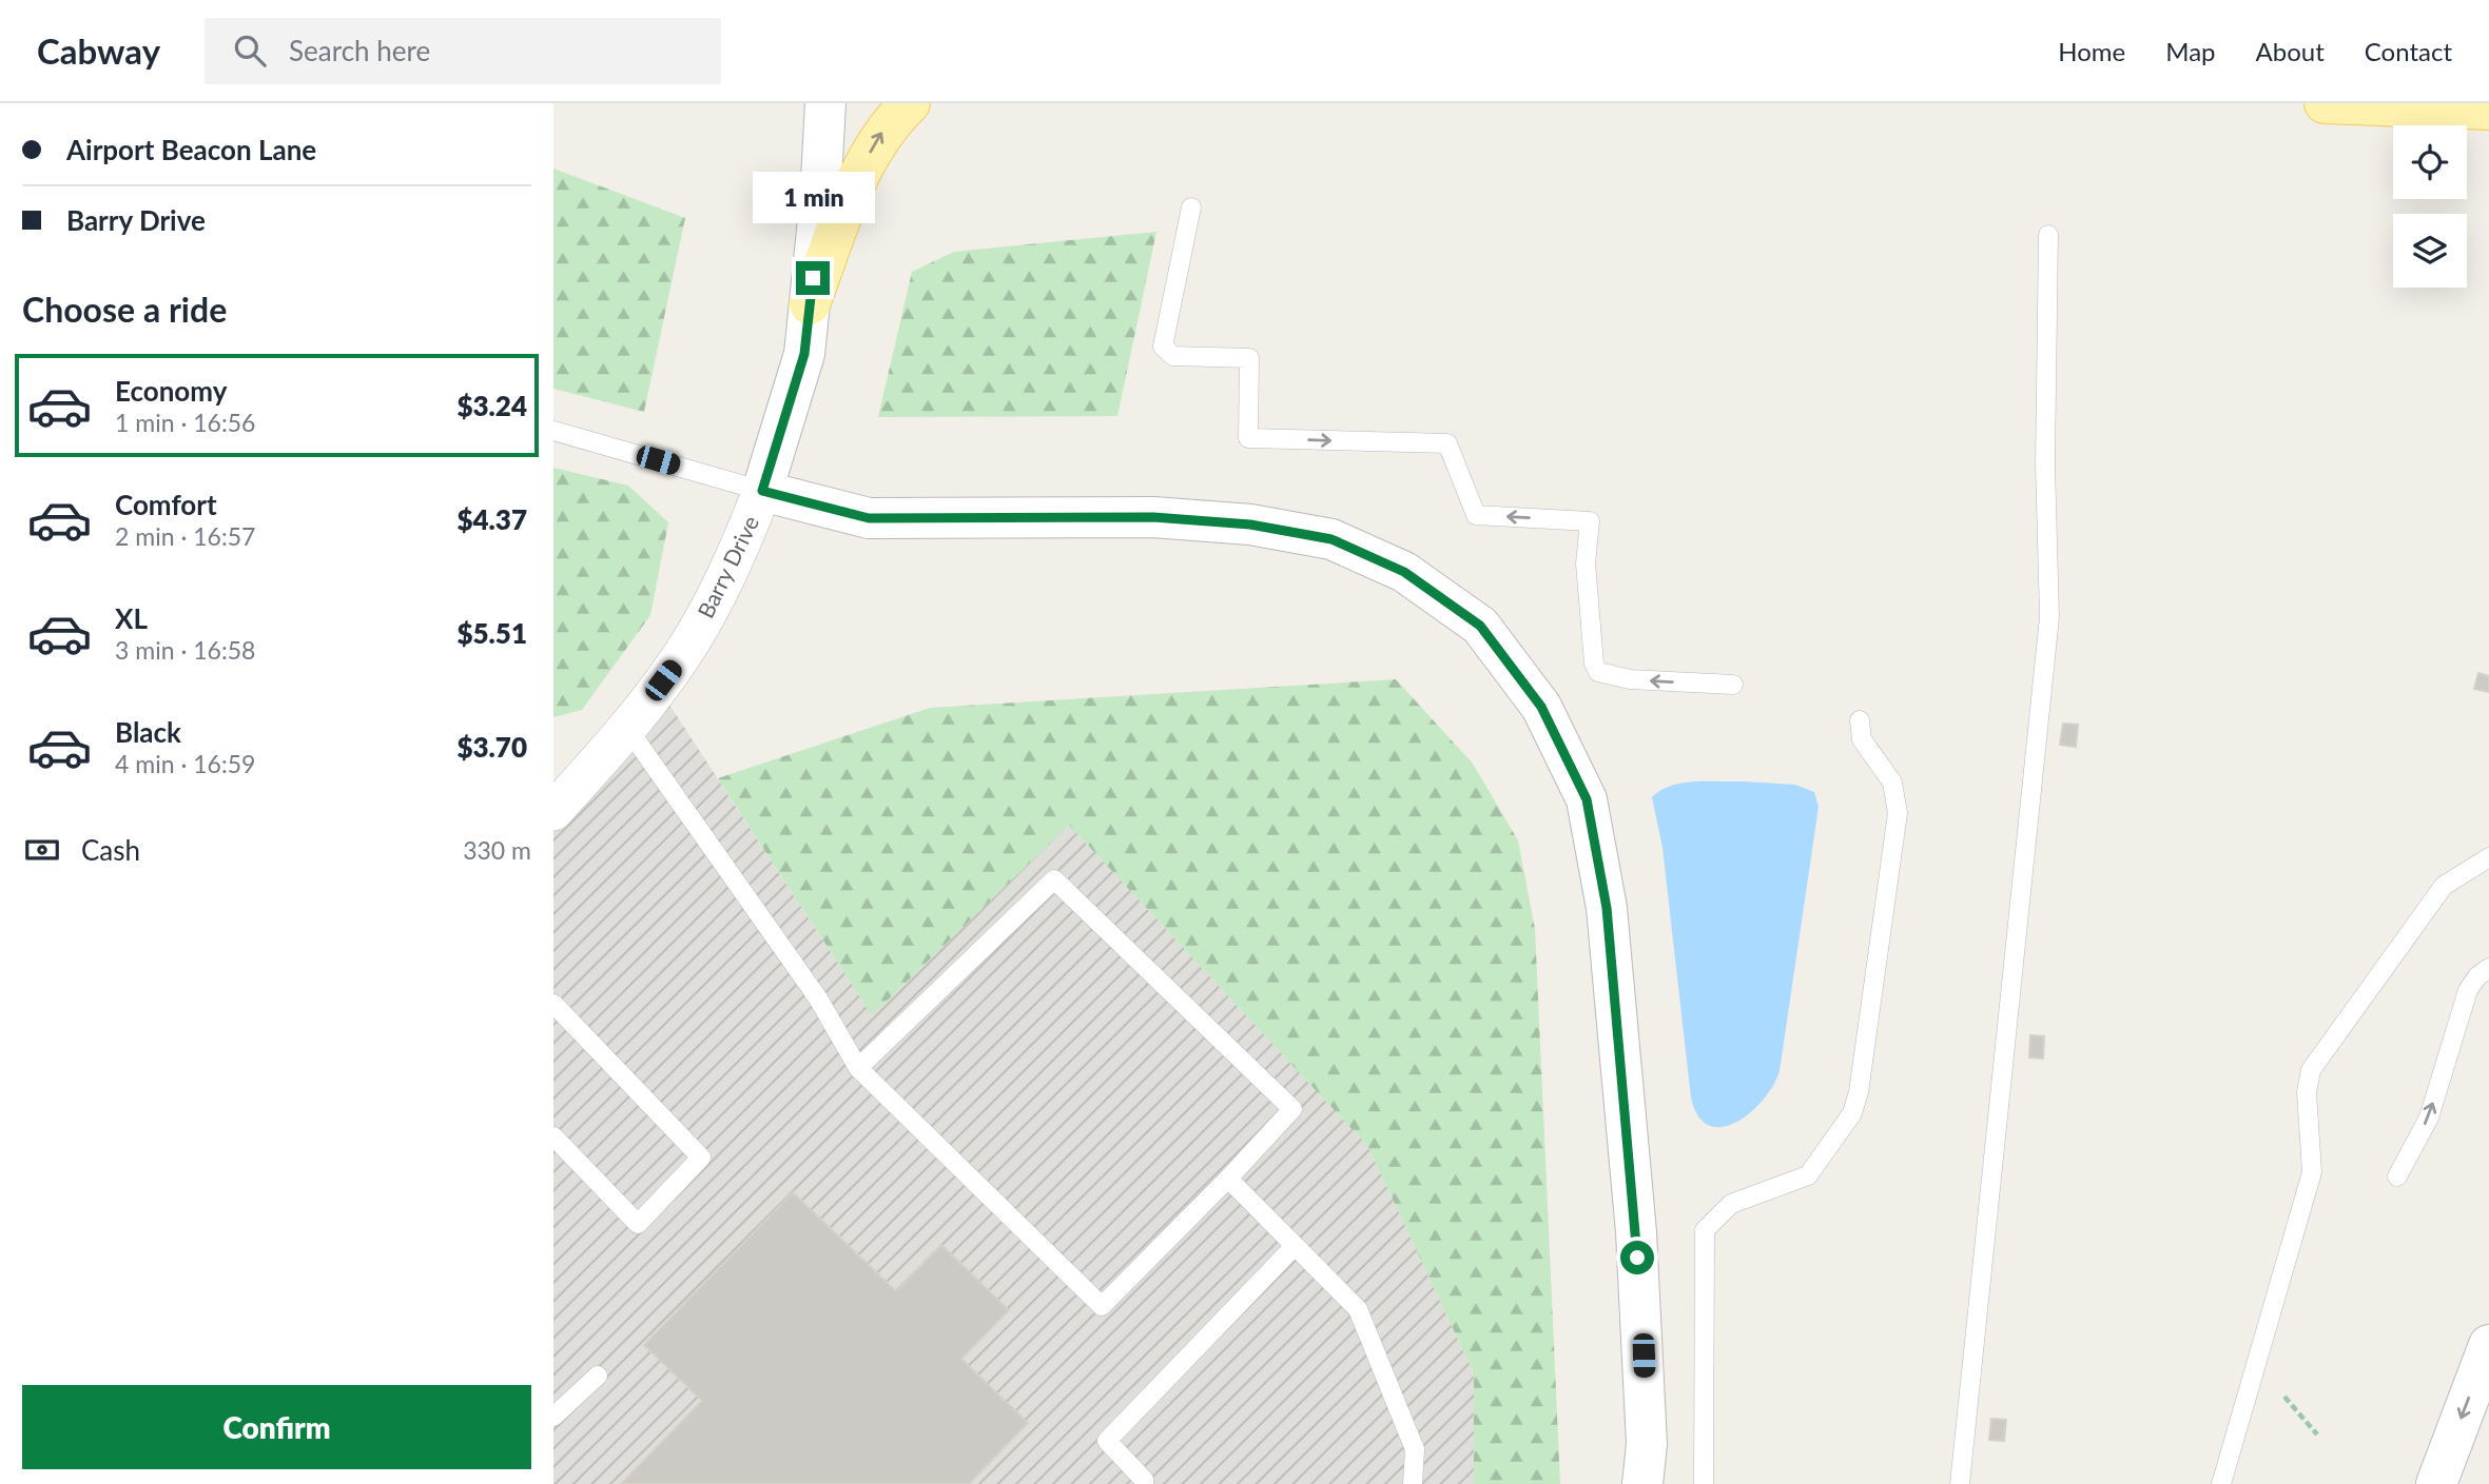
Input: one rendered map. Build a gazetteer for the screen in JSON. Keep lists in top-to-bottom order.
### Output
{
  "streets": {
    "street": ["Barry Drive"]
  },
  "page": {
    "header": "Cabway",
    "search": "Search here",
    "nav": [
      "Home",
      "Map",
      "About",
      "Contact"
    ],
    "banner": ["Airport Beacon Lane", "Barry Drive"],
    "bubble": "1 min",
    "heading": "Choose a ride",
    "list": [
      {
        "name": "Economy",
        "note": "1 min · 16:56",
        "value": "$3.24"
      },
      {
        "name": "Comfort",
        "note": "2 min · 16:57",
        "value": "$4.37"
      },
      {
        "name": "XL",
        "note": "3 min · 16:58",
        "value": "$5.51"
      },
      {
        "name": "Black",
        "note": "4 min · 16:59",
        "value": "$3.70"
      }
    ],
    "pay": ["Cash", "330 m"],
    "buttons": "Confirm"
  }
}
